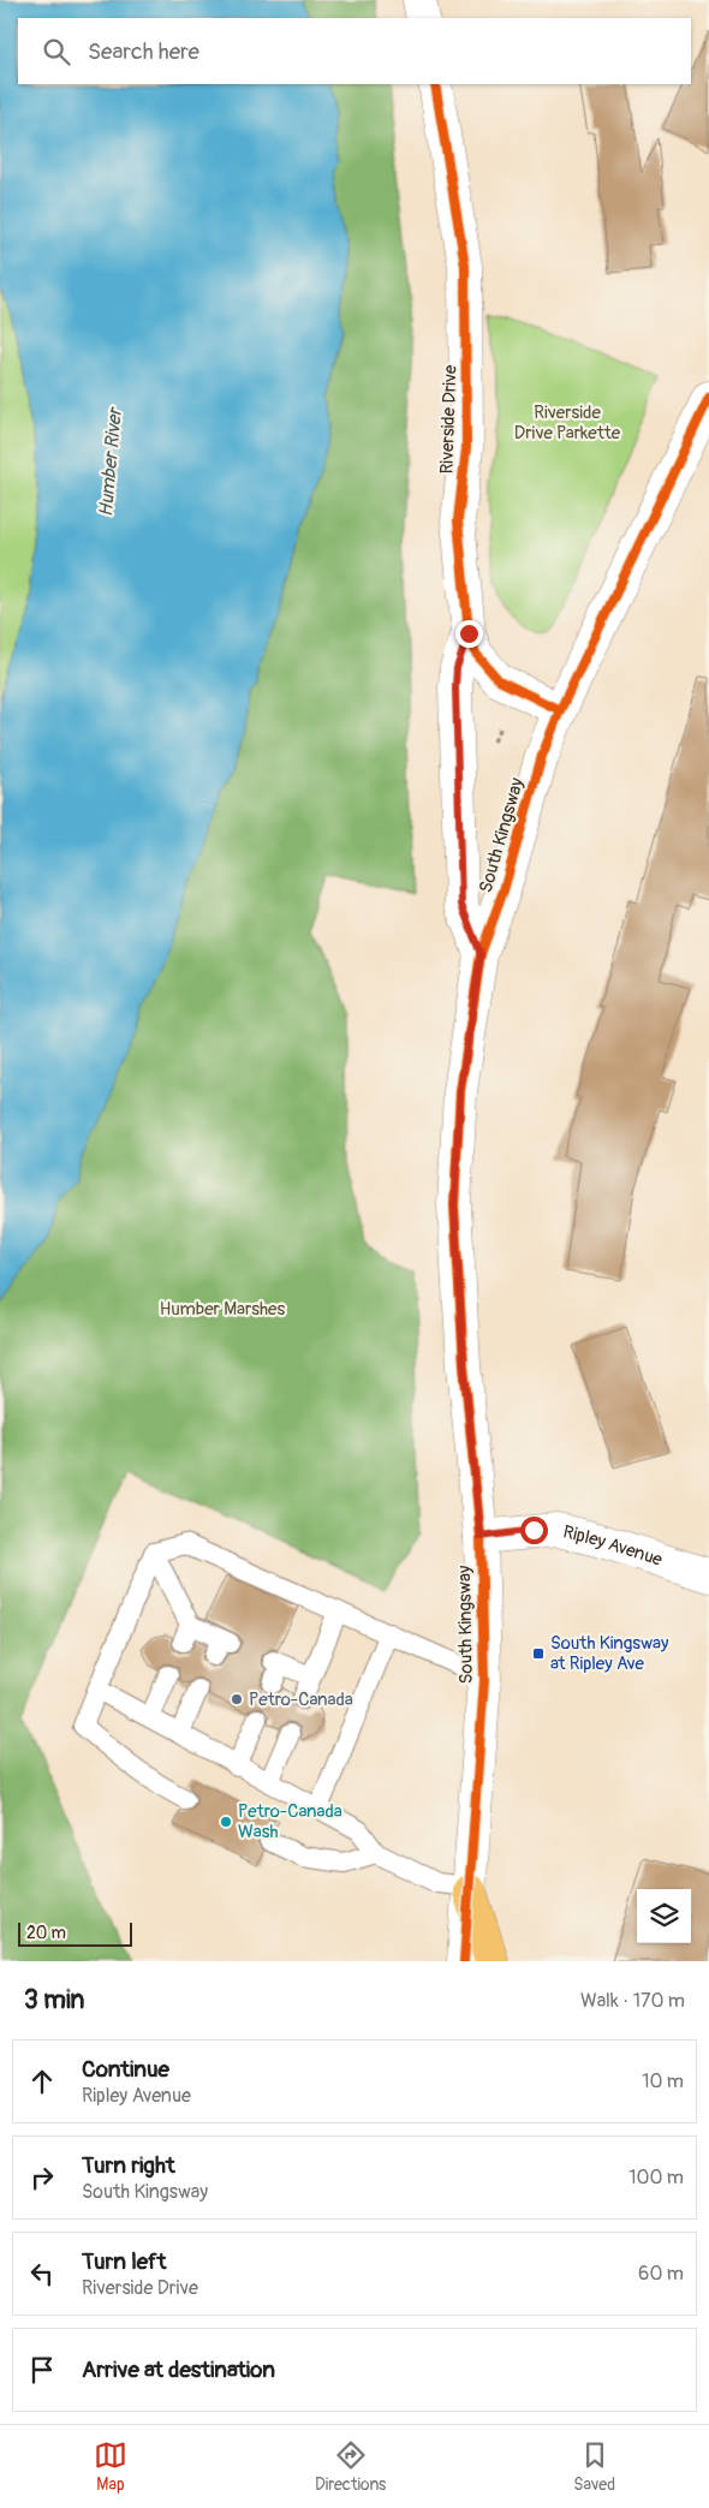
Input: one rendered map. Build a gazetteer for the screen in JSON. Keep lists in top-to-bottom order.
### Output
{
  "streets": {
    "street": ["Riverside Drive", "South Kingsway", "Ripley Avenue"]
  },
  "crossings": [
    ["Riverside Drive", "South Kingsway"],
    ["South Kingsway", "Ripley Avenue"]
  ],
  "water": ["Humber River"],
  "parks": ["Riverside Drive Parkette", "Humber Marshes"],
  "places": {
    "transit": ["South Kingsway at Ripley Ave"],
    "other": ["Petro-Canada", "Petro-Canada Wash"]
  },
  "scale_bar": "20 m",
  "page": {
    "search": "Search here",
    "scale": "20 m",
    "heading": ["3 min", "Walk · 170 m"],
    "list": [
      ["Continue", "Ripley Avenue", "10 m"],
      ["Turn right", "South Kingsway", "100 m"],
      ["Turn left", "Riverside Drive", "60 m"],
      "Arrive at destination"
    ],
    "nav": ["Map", "Directions", "Saved"]
  }
}
